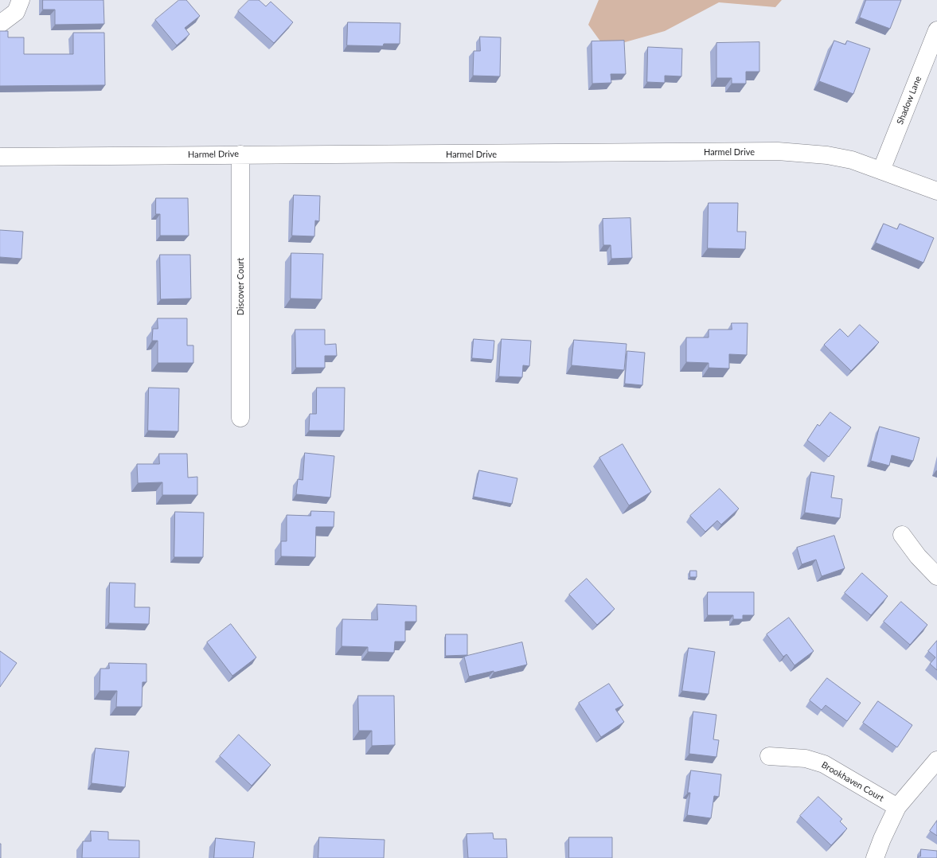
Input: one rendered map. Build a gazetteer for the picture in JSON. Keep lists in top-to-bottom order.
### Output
{
  "streets": {
    "street": [
      "Shadow Lane",
      "Harmel Drive",
      "Discover Court",
      "Brookhaven Court"
    ]
  },
  "crossings": [
    ["Shadow Lane", "Harmel Drive"],
    ["Harmel Drive", "Discover Court"]
  ]
}
